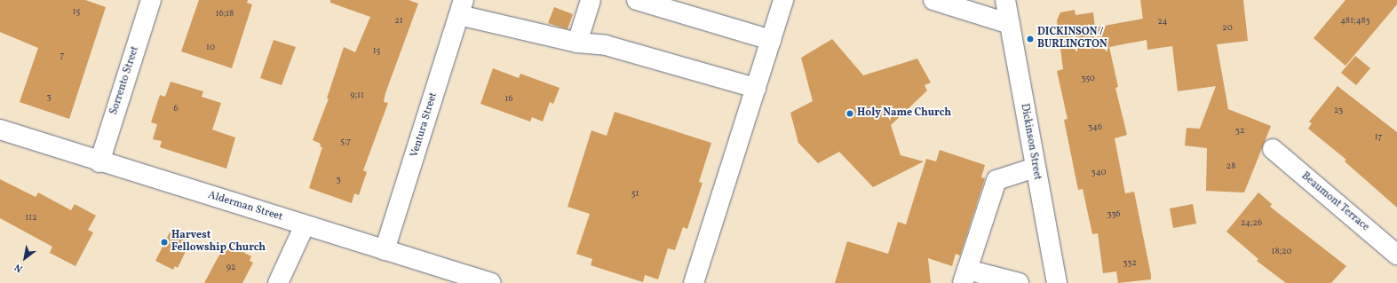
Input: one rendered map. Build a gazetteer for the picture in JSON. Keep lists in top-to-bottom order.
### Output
{
  "streets": {
    "street": [
      "Sorrento Street",
      "Ventura Street",
      "Dickinson Street",
      "Beaumont Terrace",
      "Alderman Street"
    ]
  },
  "crossings": [
    ["Sorrento Street", "Alderman Street"],
    ["Ventura Street", "Alderman Street"]
  ],
  "places": ["DICKINSON / BURLINGTON", "Holy Name Church", "Harvest Fellowship Church"],
  "house_numbers": [
    "15",
    "16;18",
    "21",
    "481;483",
    "24",
    "20",
    "10",
    "15",
    "7",
    "350",
    "9;11",
    "3",
    "16",
    "6",
    "23",
    "346",
    "32",
    "17",
    "5;7",
    "28",
    "340",
    "3",
    "51",
    "336",
    "112",
    "24;26",
    "18;20",
    "332",
    "92"
  ],
  "north": "bottom left"
}
